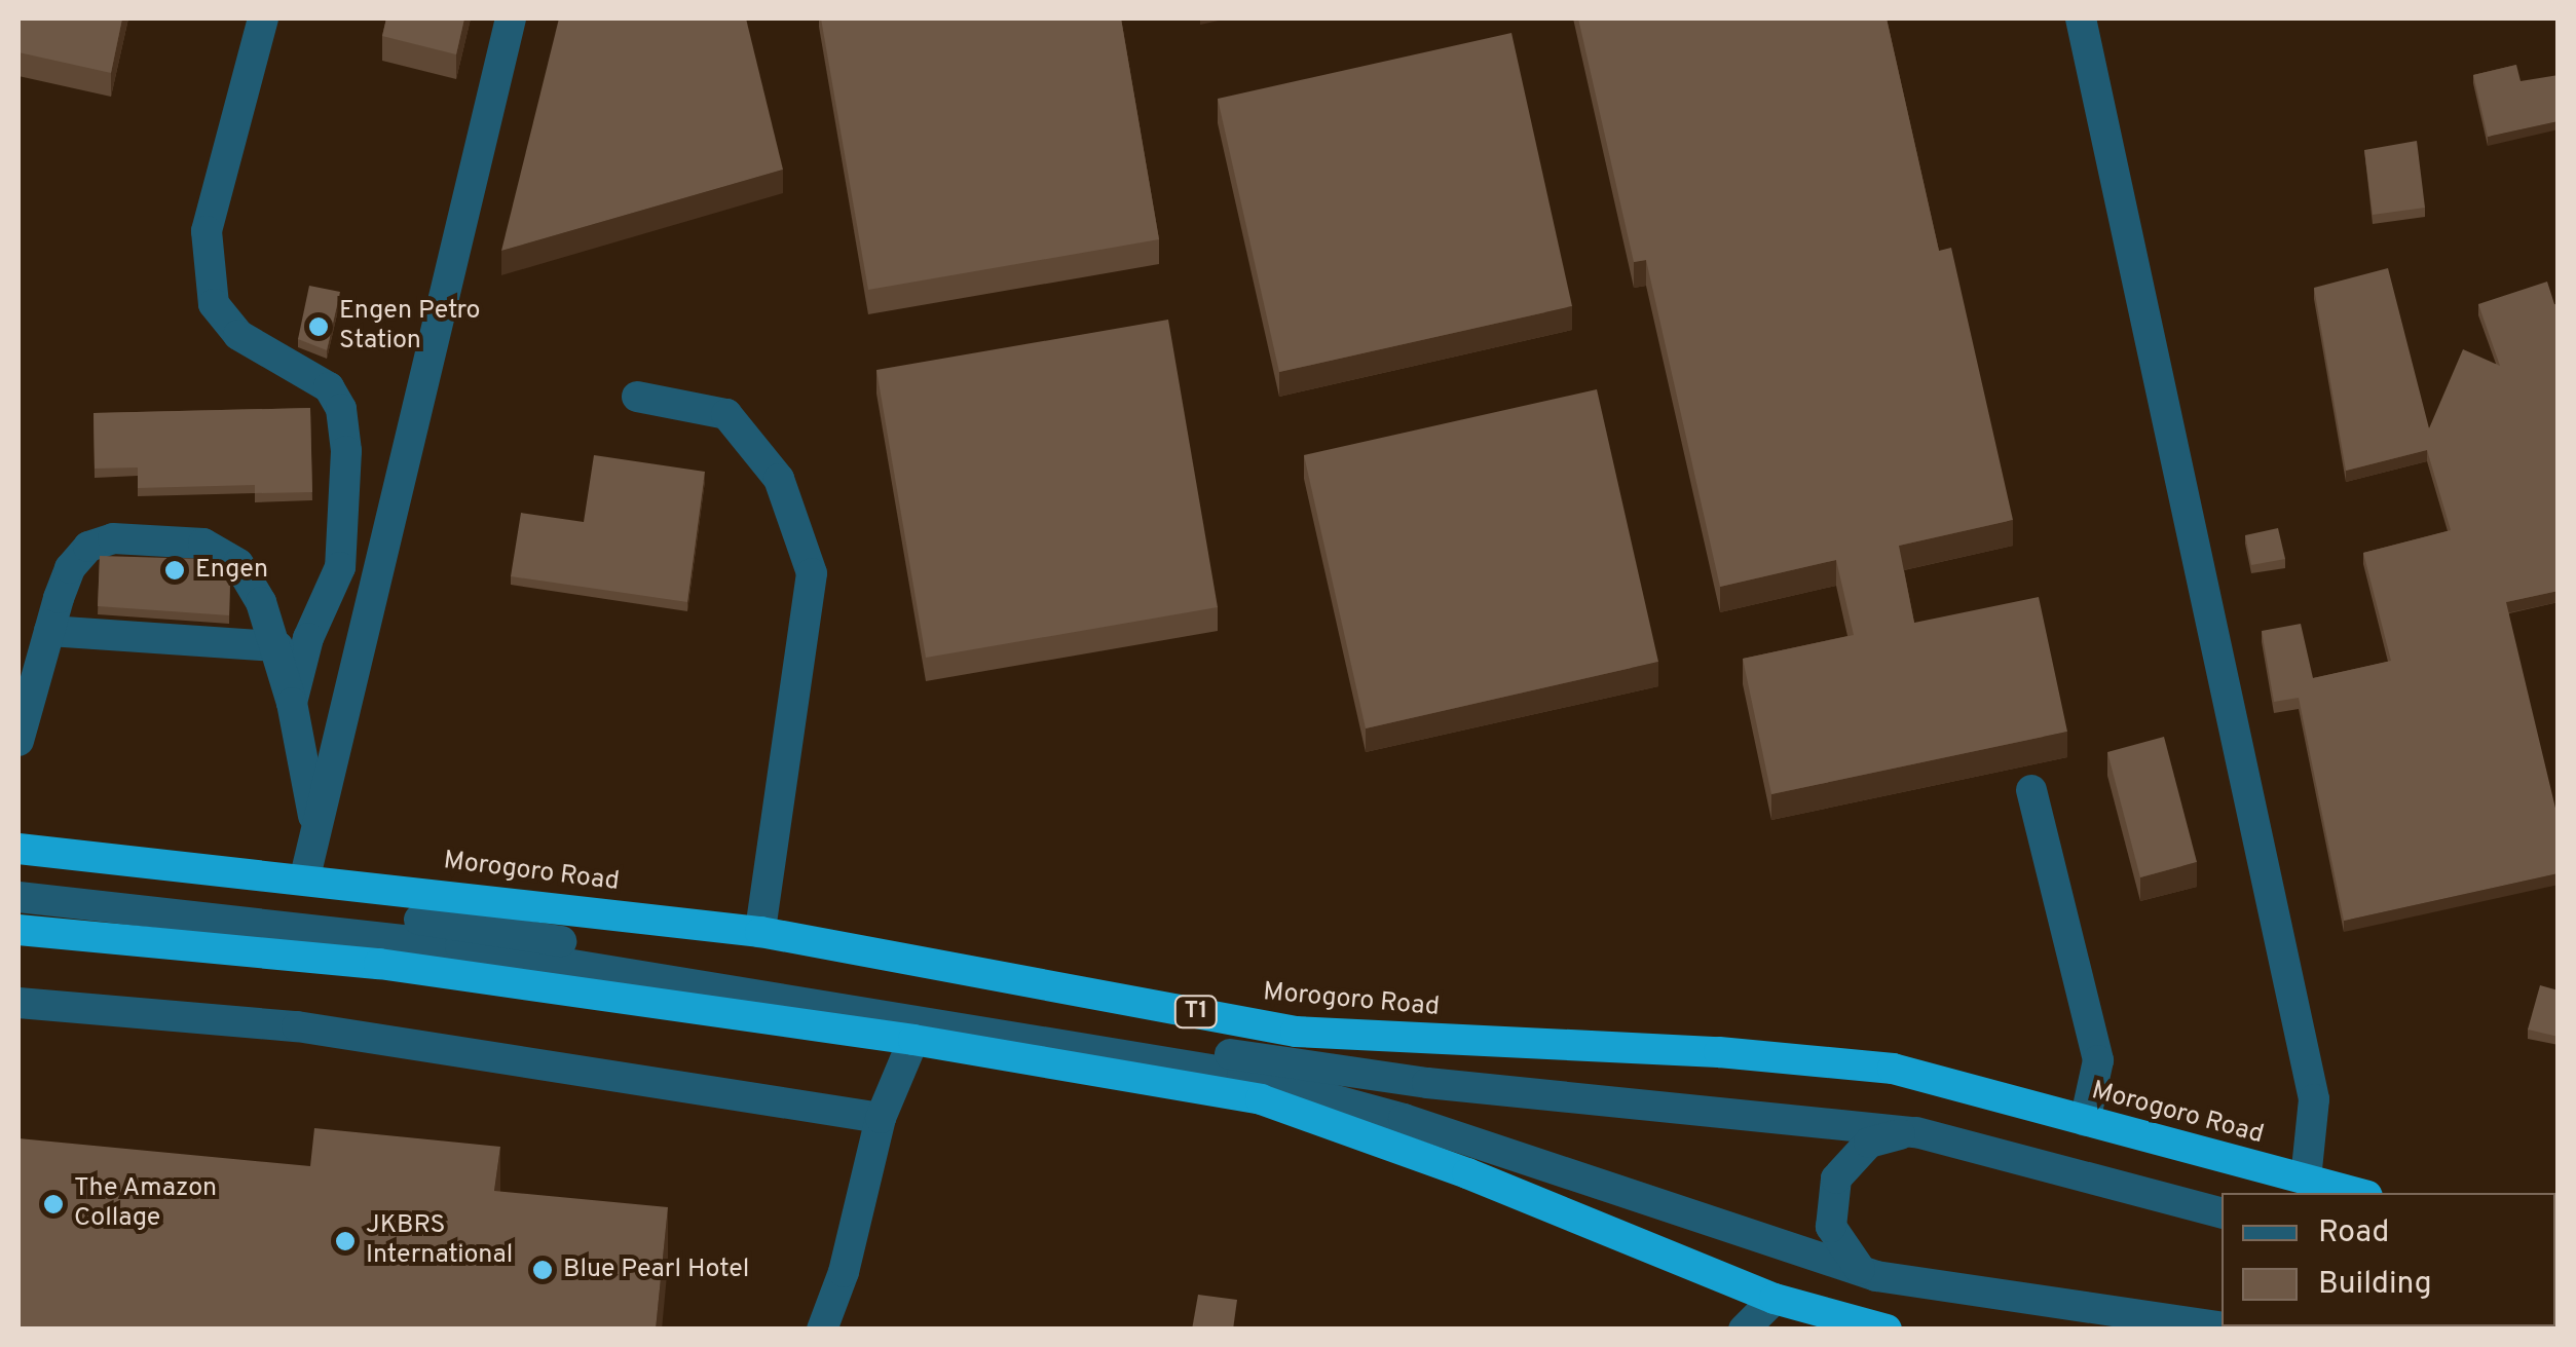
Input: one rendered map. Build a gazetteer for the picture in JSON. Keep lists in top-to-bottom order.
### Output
{
  "streets": {
    "highway": ["Morogoro Road", "T1"]
  },
  "places": [
    "Engen Petro Station",
    "Engen",
    "The Amazon Collage",
    "JKBRS International",
    "Blue Pearl Hotel"
  ],
  "legend": ["Road", "Building"]
}
